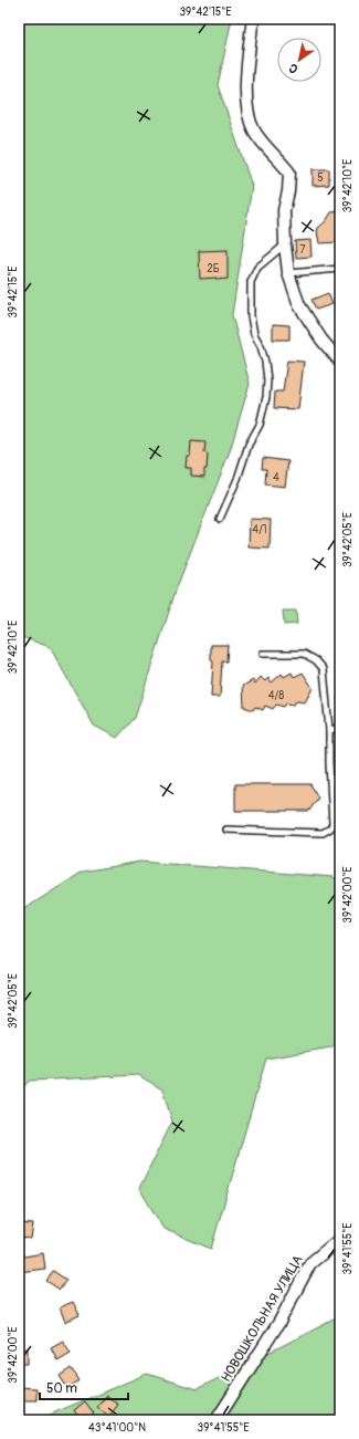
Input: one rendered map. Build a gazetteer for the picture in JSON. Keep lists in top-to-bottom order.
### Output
{
  "streets": {
    "street": ["НОВОШКОЛЬНАЯ УЛИЦА"]
  },
  "house_numbers": [
    "5",
    "7",
    "2Б",
    "4",
    "4/1",
    "4/8"
  ],
  "scale_bar": "50 m",
  "north": "bottom left",
  "coordinates": [
    "39°42'15\"E",
    "39°42'10\"E",
    "39°42'05\"E",
    "39°42'00\"E",
    "39°41'55\"E",
    "43°41'00\"N"
  ]
}
